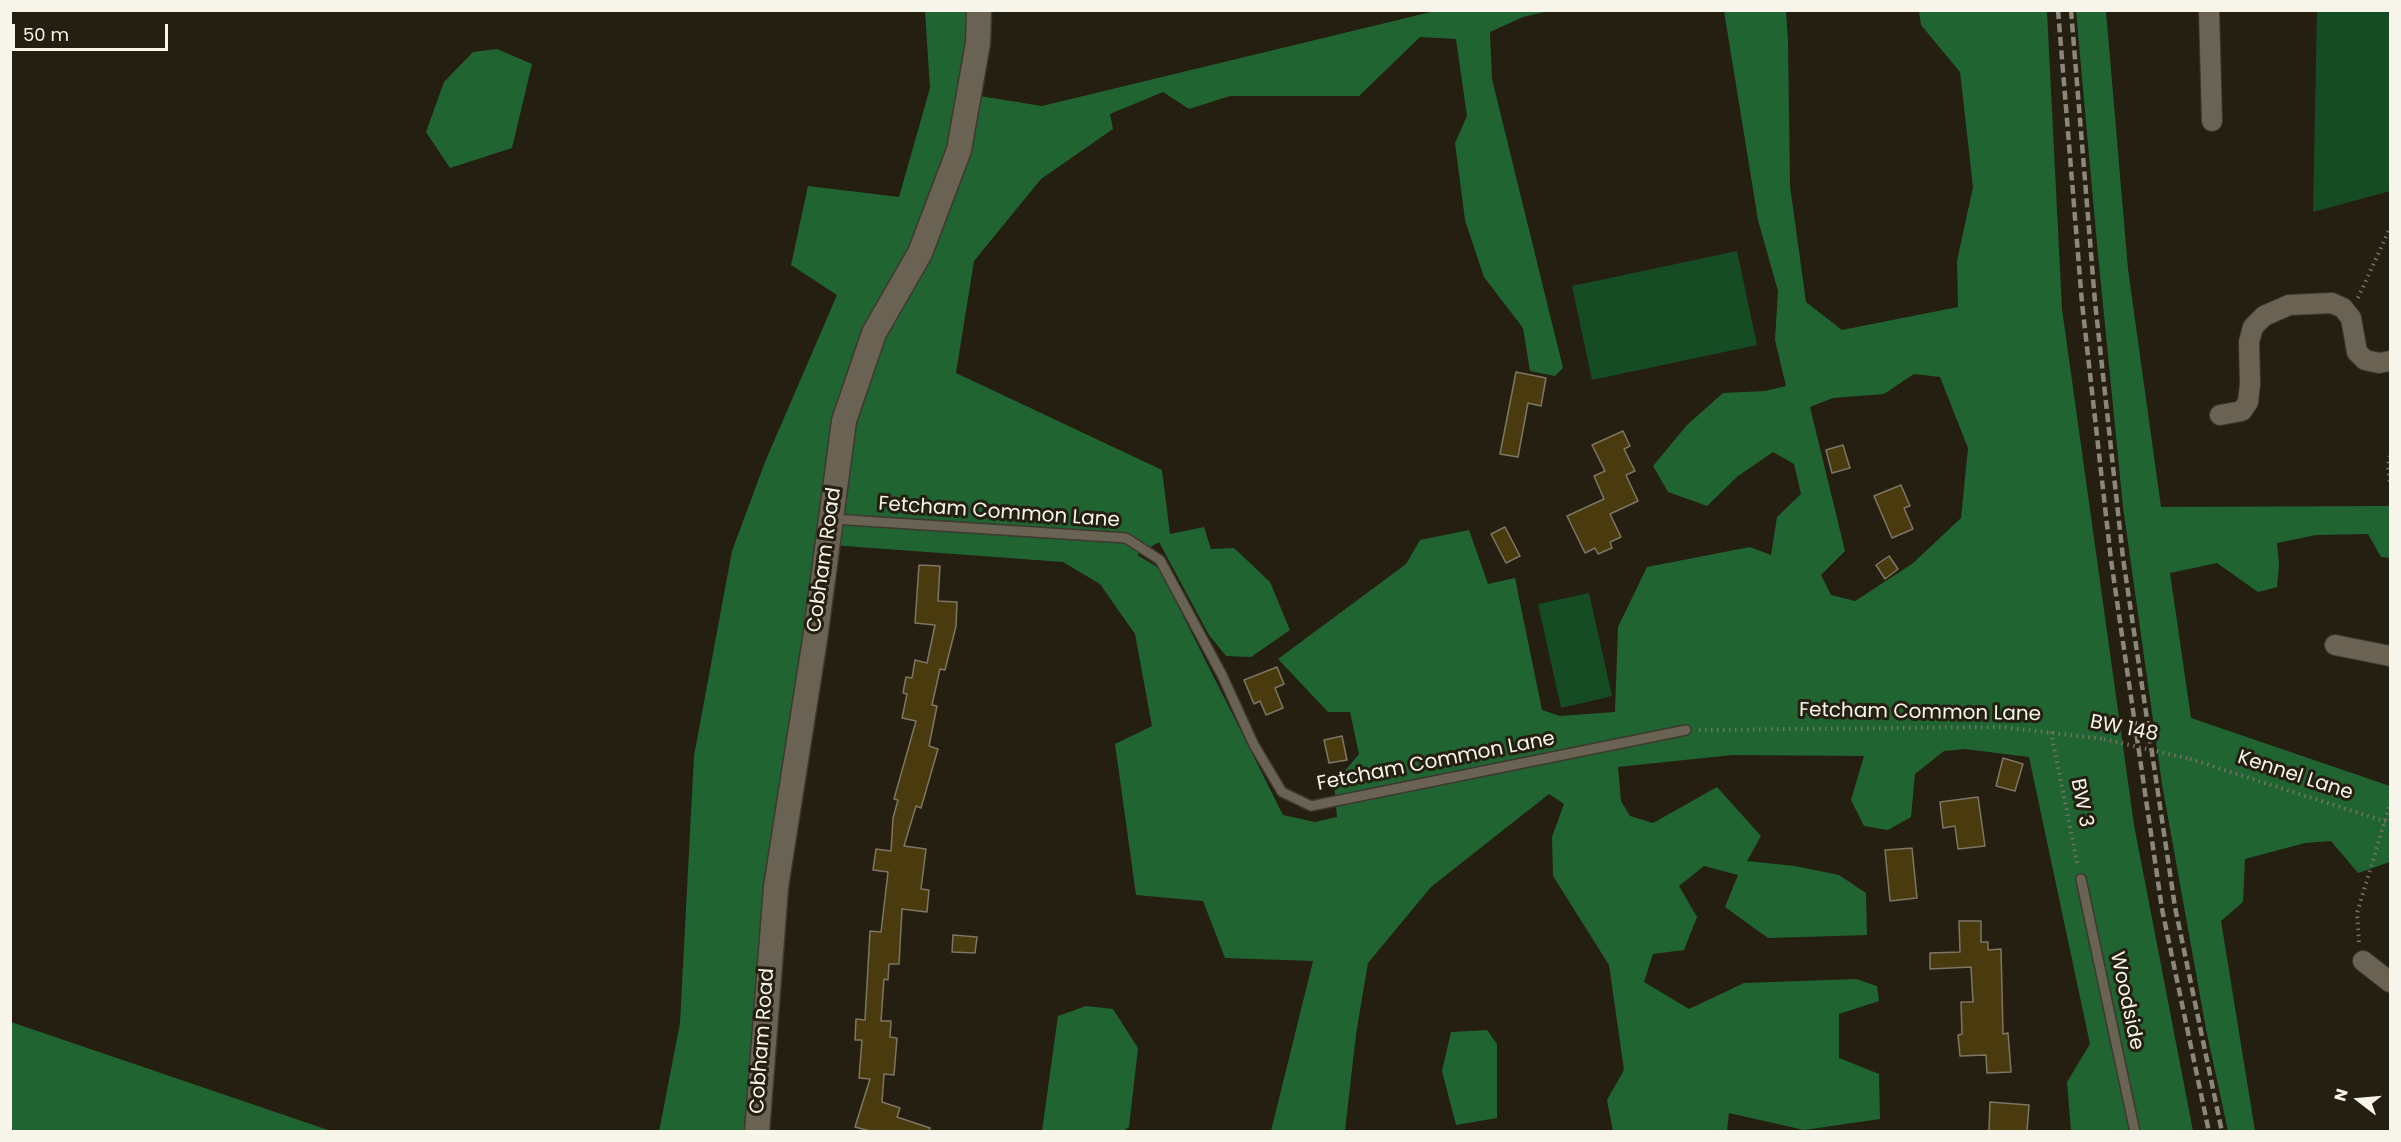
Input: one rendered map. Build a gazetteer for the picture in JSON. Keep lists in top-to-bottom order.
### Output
{
  "streets": {
    "street": ["Cobham Road"],
    "lane": ["Fetcham Common Lane", "Woodside"],
    "path": ["BW 148", "Kennel Lane", "BW 3"]
  },
  "crossings": [
    ["Fetcham Common Lane", "Cobham Road"],
    ["Fetcham Common Lane", "BW 148"],
    ["Fetcham Common Lane", "BW 3"],
    ["BW 148", "Kennel Lane"],
    ["BW 148", "BW 3"],
    ["BW 3", "Woodside"]
  ],
  "scale_bar": "50 m",
  "north": "left"
}
